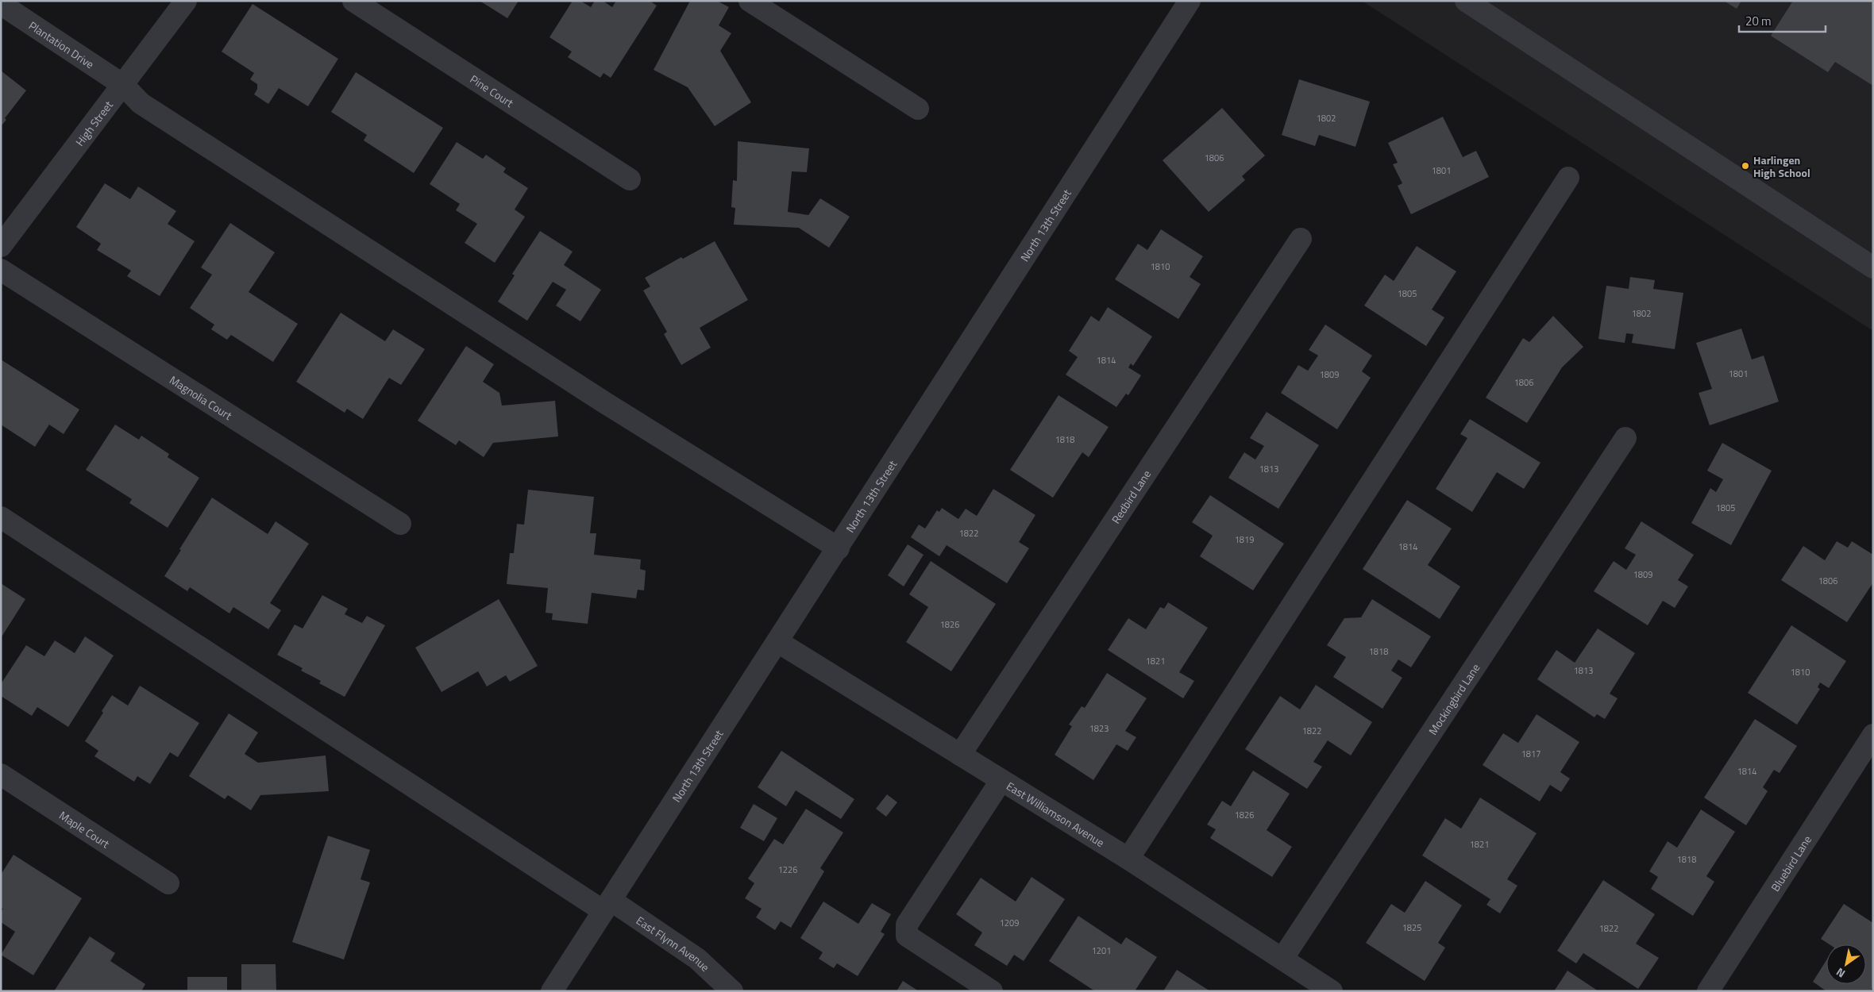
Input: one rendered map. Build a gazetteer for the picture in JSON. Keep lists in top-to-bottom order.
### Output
{
  "streets": {
    "street": [
      "Plantation Drive",
      "Pine Court",
      "High Street",
      "North 13th Street",
      "Magnolia Court",
      "Redbird Lane",
      "Mockingbird Lane",
      "East Williamson Avenue",
      "Maple Court",
      "Bluebird Lane",
      "East Flynn Avenue"
    ]
  },
  "crossings": [
    ["Plantation Drive", "High Street"],
    ["Plantation Drive", "North 13th Street"],
    ["North 13th Street", "East Williamson Avenue"],
    ["North 13th Street", "East Flynn Avenue"],
    ["Redbird Lane", "East Williamson Avenue"],
    ["Mockingbird Lane", "East Williamson Avenue"]
  ],
  "places": ["Harlingen High School"],
  "house_numbers": [
    "1802",
    "1806",
    "1801",
    "1810",
    "1805",
    "1802",
    "1814",
    "1801",
    "1809",
    "1806",
    "1818",
    "1813",
    "1805",
    "1822",
    "1819",
    "1814",
    "1809",
    "1806",
    "1826",
    "1818",
    "1821",
    "1813",
    "1810",
    "1823",
    "1822",
    "1817",
    "1814",
    "1826",
    "1821",
    "1818",
    "1226",
    "1209",
    "1825",
    "1822",
    "1201"
  ],
  "scale_bar": "20 m",
  "north": "bottom left"
}
